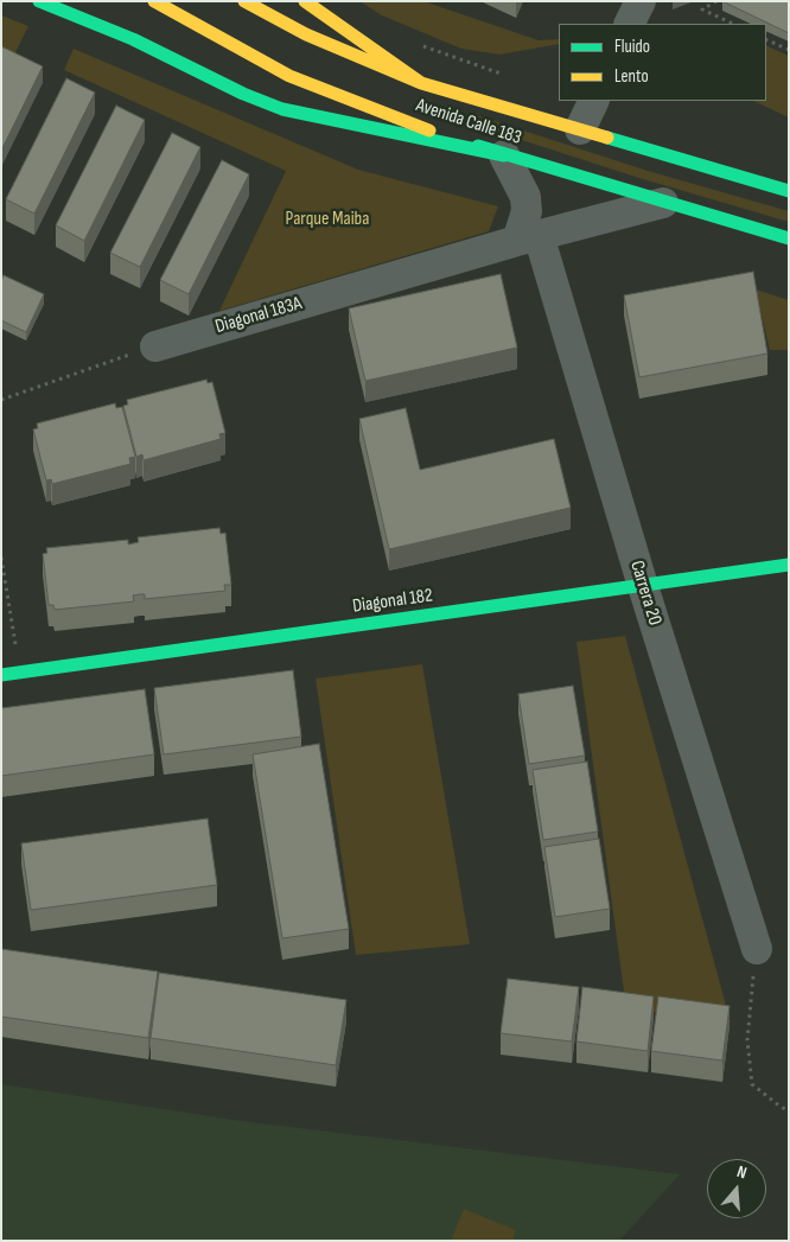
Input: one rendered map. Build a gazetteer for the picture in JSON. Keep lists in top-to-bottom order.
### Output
{
  "streets": {
    "main road": ["Avenida Calle 183", "Diagonal 182"],
    "street": ["Diagonal 183A", "Carrera 20"]
  },
  "crossings": [
    ["Avenida Calle 183", "Diagonal 183A"],
    ["Diagonal 183A", "Carrera 20"],
    ["Carrera 20", "Diagonal 182"]
  ],
  "parks": ["Parque Maiba"],
  "legend": ["Fluido", "Lento"],
  "north": "top"
}
